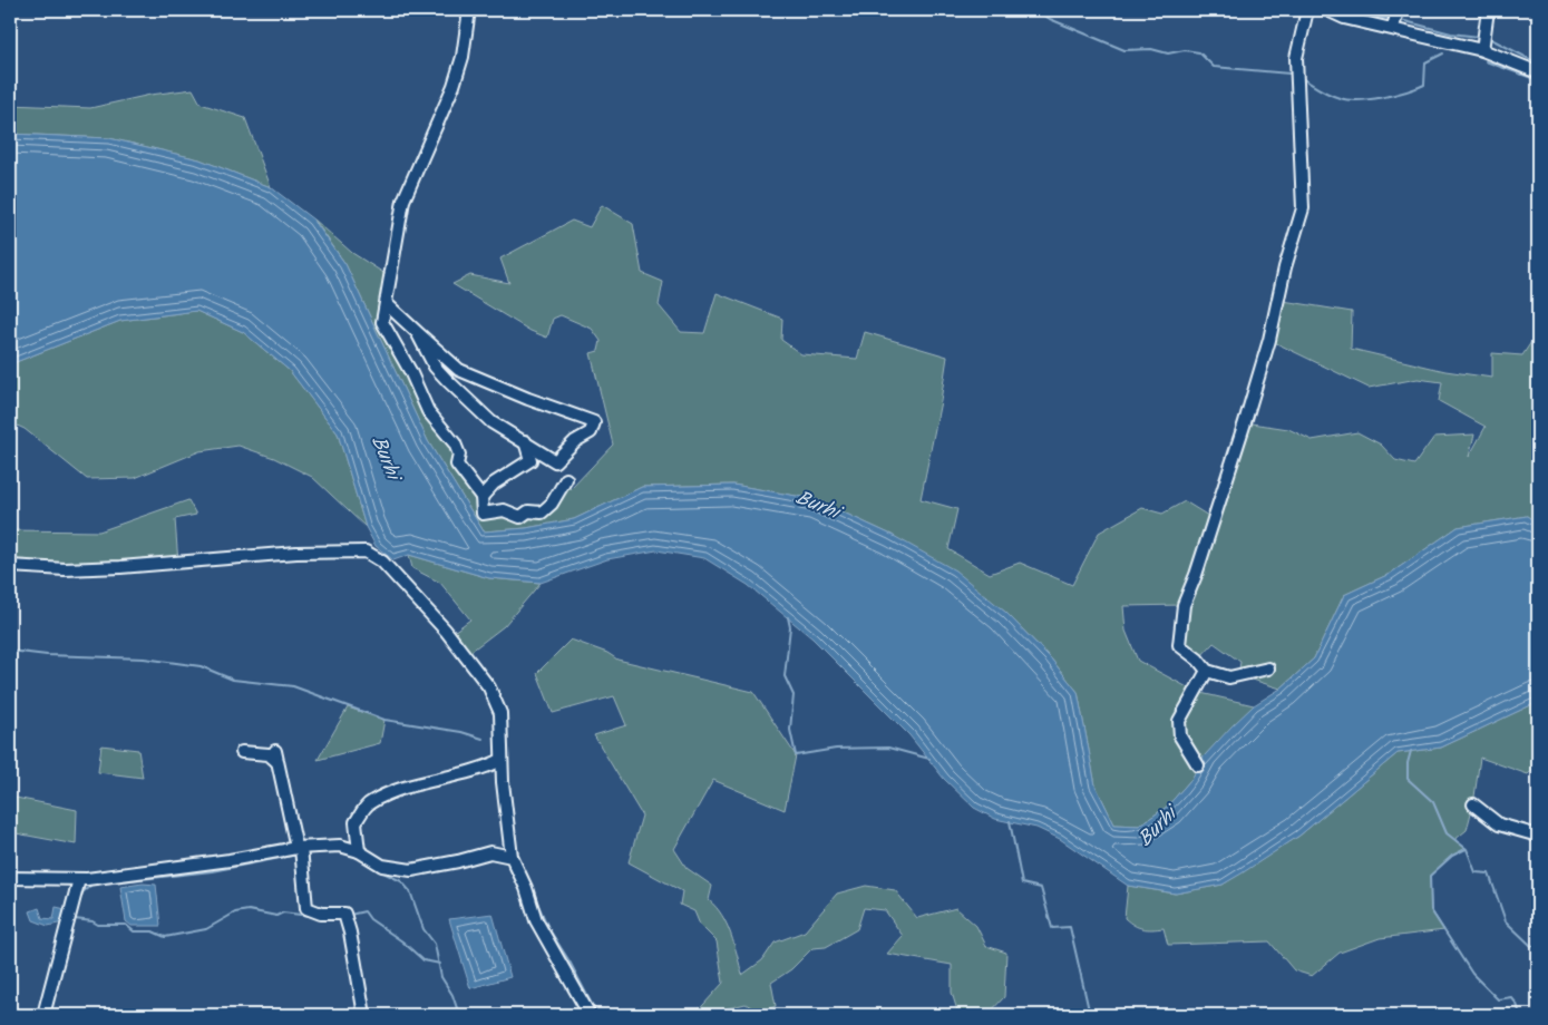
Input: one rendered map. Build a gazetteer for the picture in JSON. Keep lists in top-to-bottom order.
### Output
{
  "water": ["Burhi"]
}
